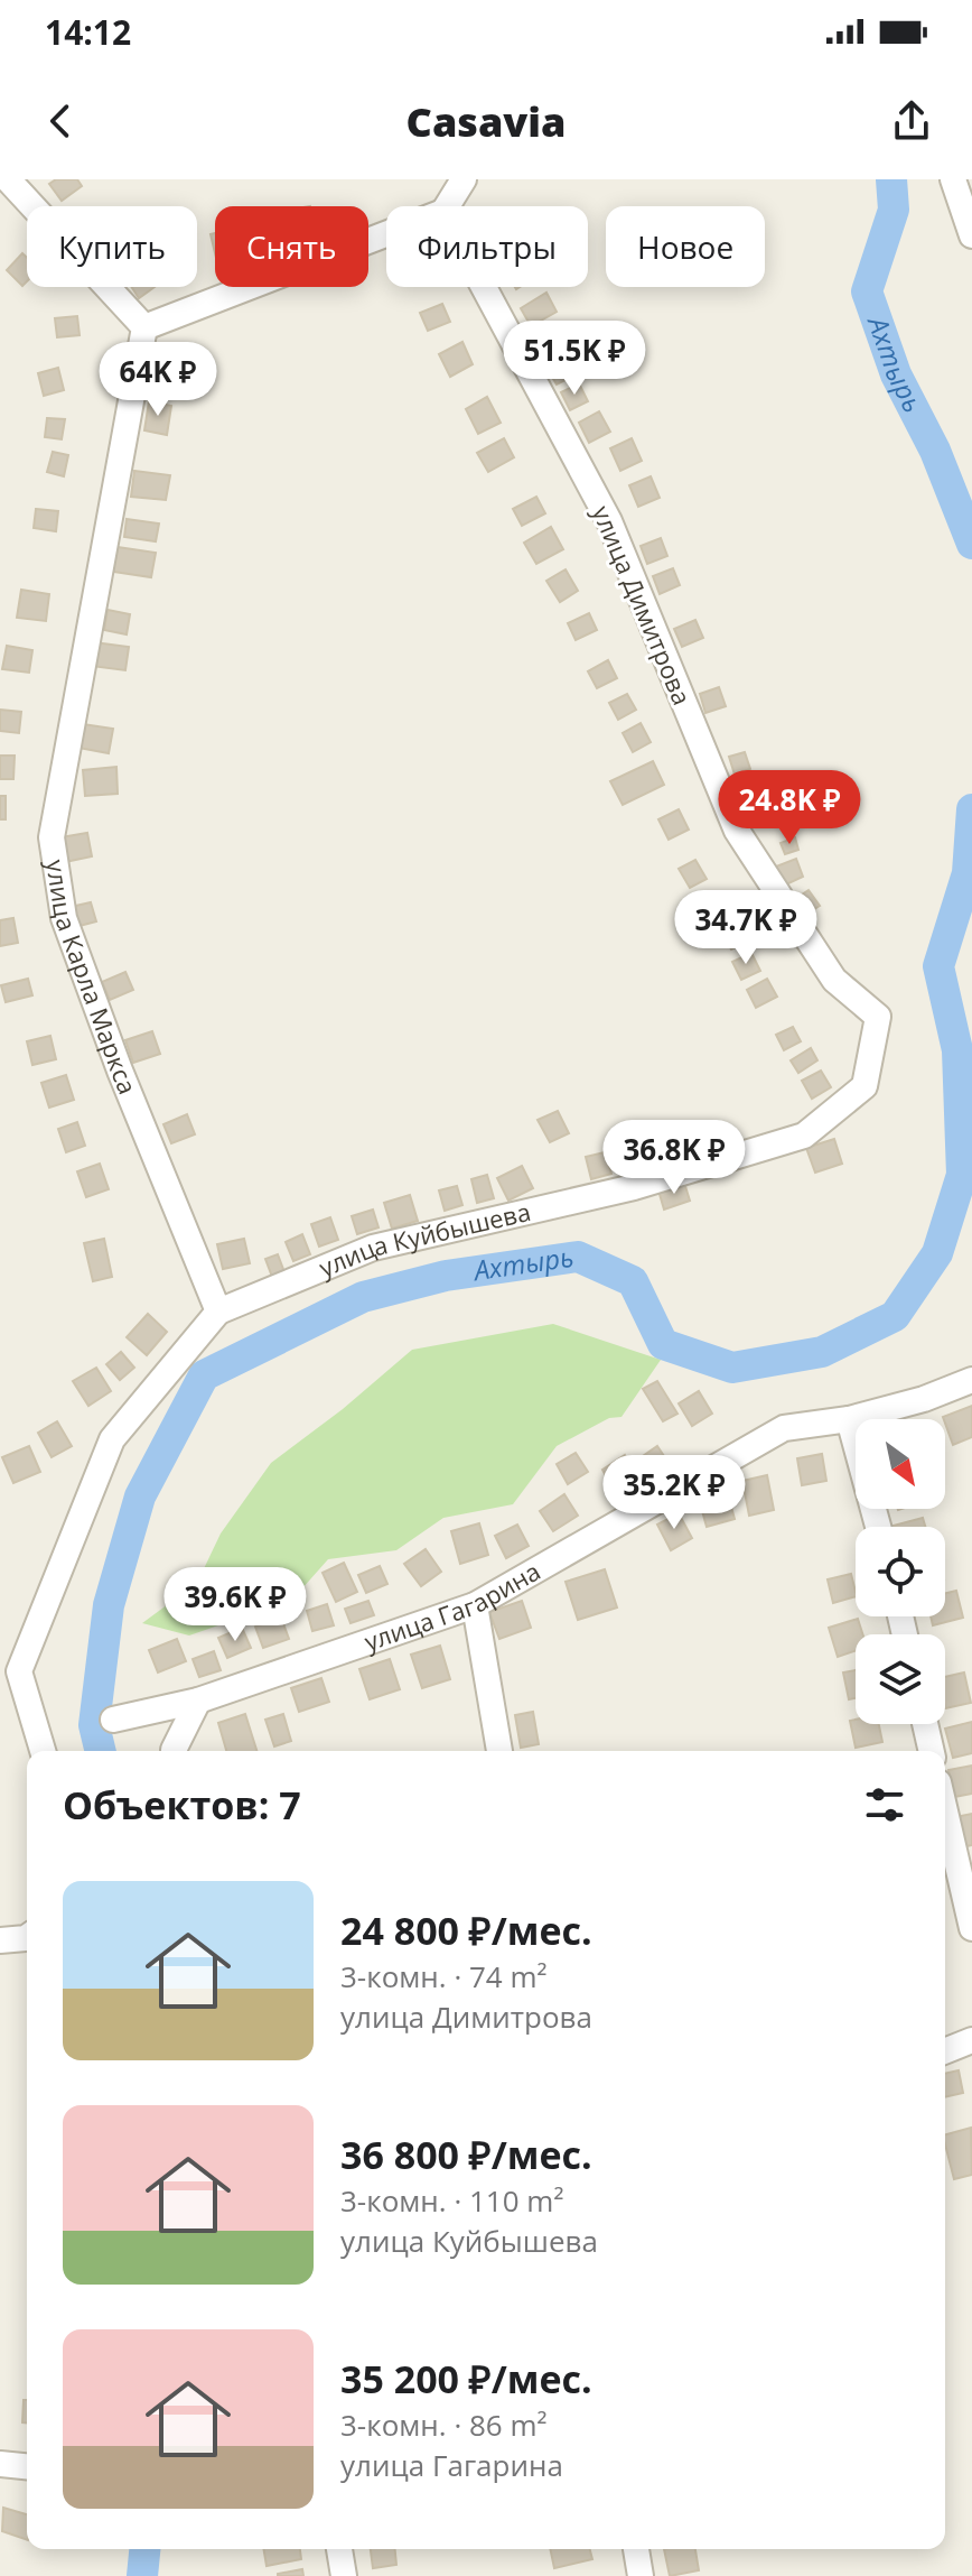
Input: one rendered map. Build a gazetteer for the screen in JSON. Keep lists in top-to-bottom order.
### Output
{
  "streets": {
    "street": [
      "улица Димитрова",
      "улица Карла Маркса",
      "улица Куйбышева",
      "улица Гагарина"
    ]
  },
  "crossings": [
    ["улица Димитрова", "улица Куйбышева"],
    ["улица Карла Маркса", "улица Куйбышева"]
  ],
  "water": ["Ахтырь"],
  "north": "bottom right",
  "page": {
    "status": "14:12",
    "header": "Casavia",
    "chip": [
      "Купить",
      "Снять",
      "Фильтры",
      "Новое"
    ],
    "price": [
      "51.5K ₽",
      "64K ₽",
      "24.8K ₽",
      "34.7K ₽",
      "36.8K ₽",
      "35.2K ₽",
      "39.6K ₽"
    ],
    "heading": "Объектов: 7",
    "list": [
      {
        "name": "24 800 ₽/мес.",
        "note": "3-комн. · 74 m² · улица Димитрова"
      },
      {
        "name": "36 800 ₽/мес.",
        "note": "3-комн. · 110 m² · улица Куйбышева"
      },
      {
        "name": "35 200 ₽/мес.",
        "note": "3-комн. · 86 m² · улица Гагарина"
      }
    ]
  }
}
